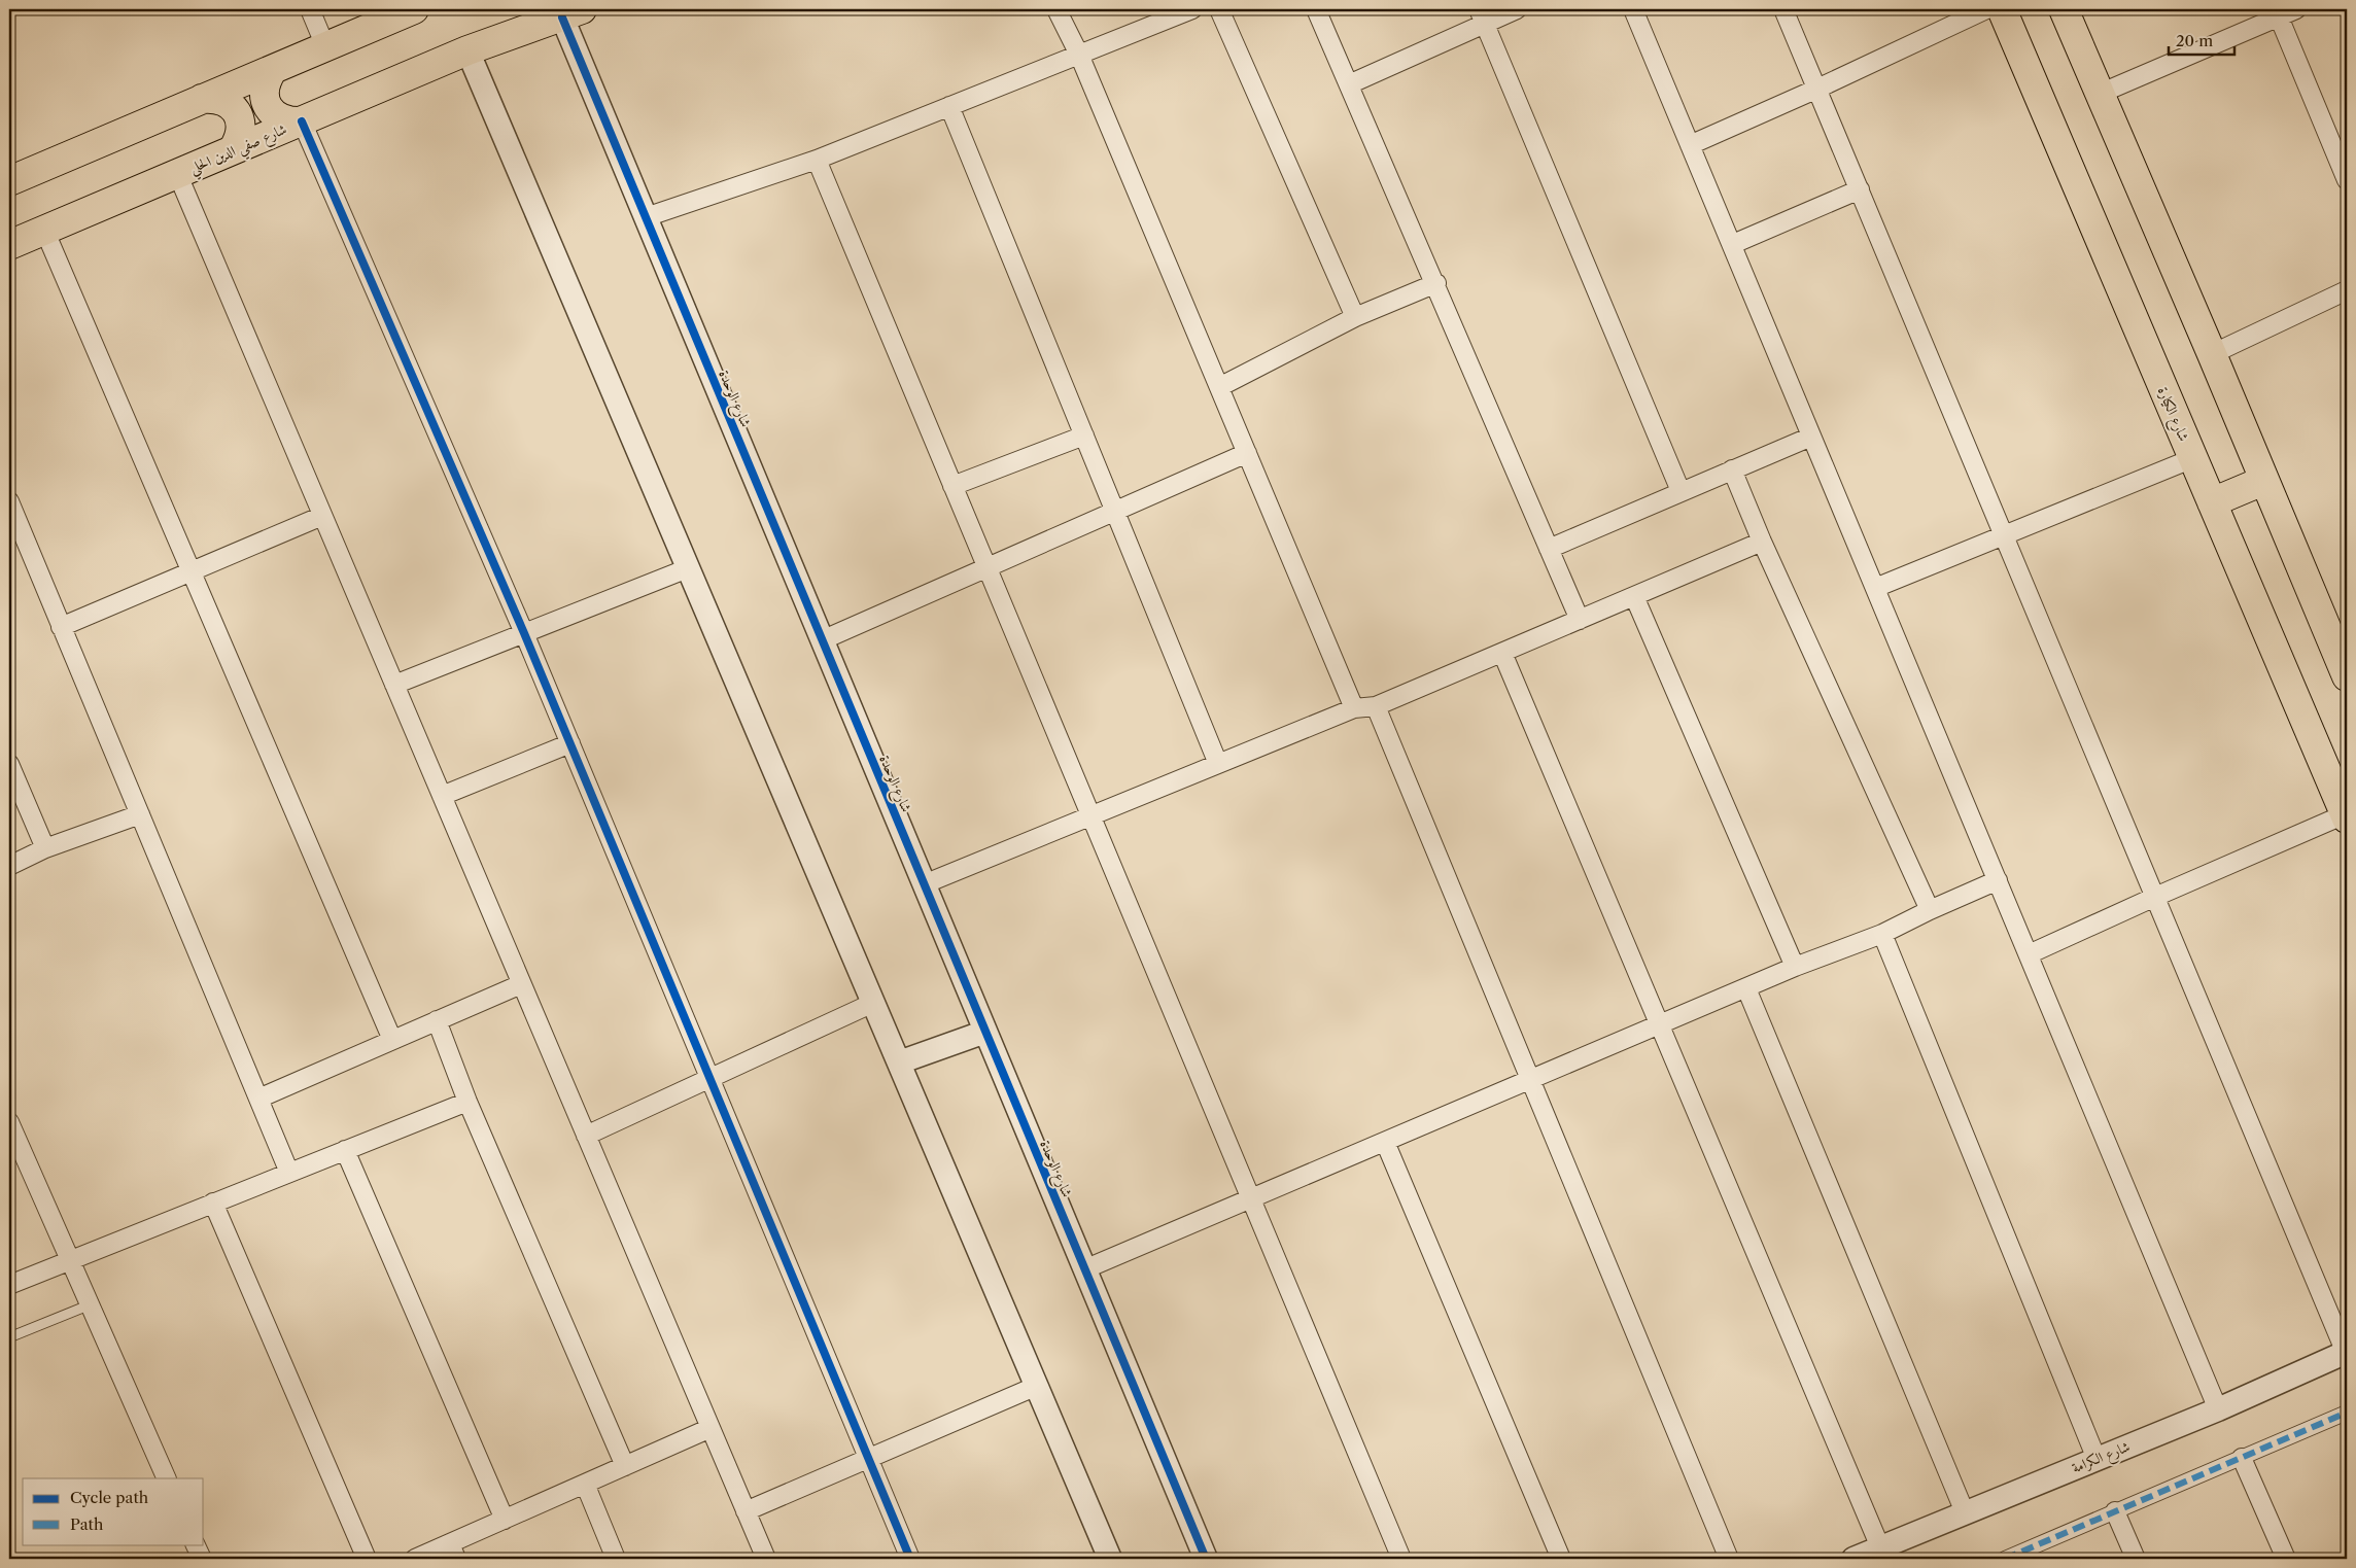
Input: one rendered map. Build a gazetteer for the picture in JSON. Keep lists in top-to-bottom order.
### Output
{
  "streets": {
    "main road": ["شارع صفي الدين الحلي", "شارع الكيارة"],
    "street": ["شارع الوحدة", "شارع الكرامة"]
  },
  "crossings": [
    ["شارع صفي الدين الحلي", "شارع الوحدة"]
  ],
  "legend": ["Cycle path", "Path"],
  "scale_bar": "20 m"
}
